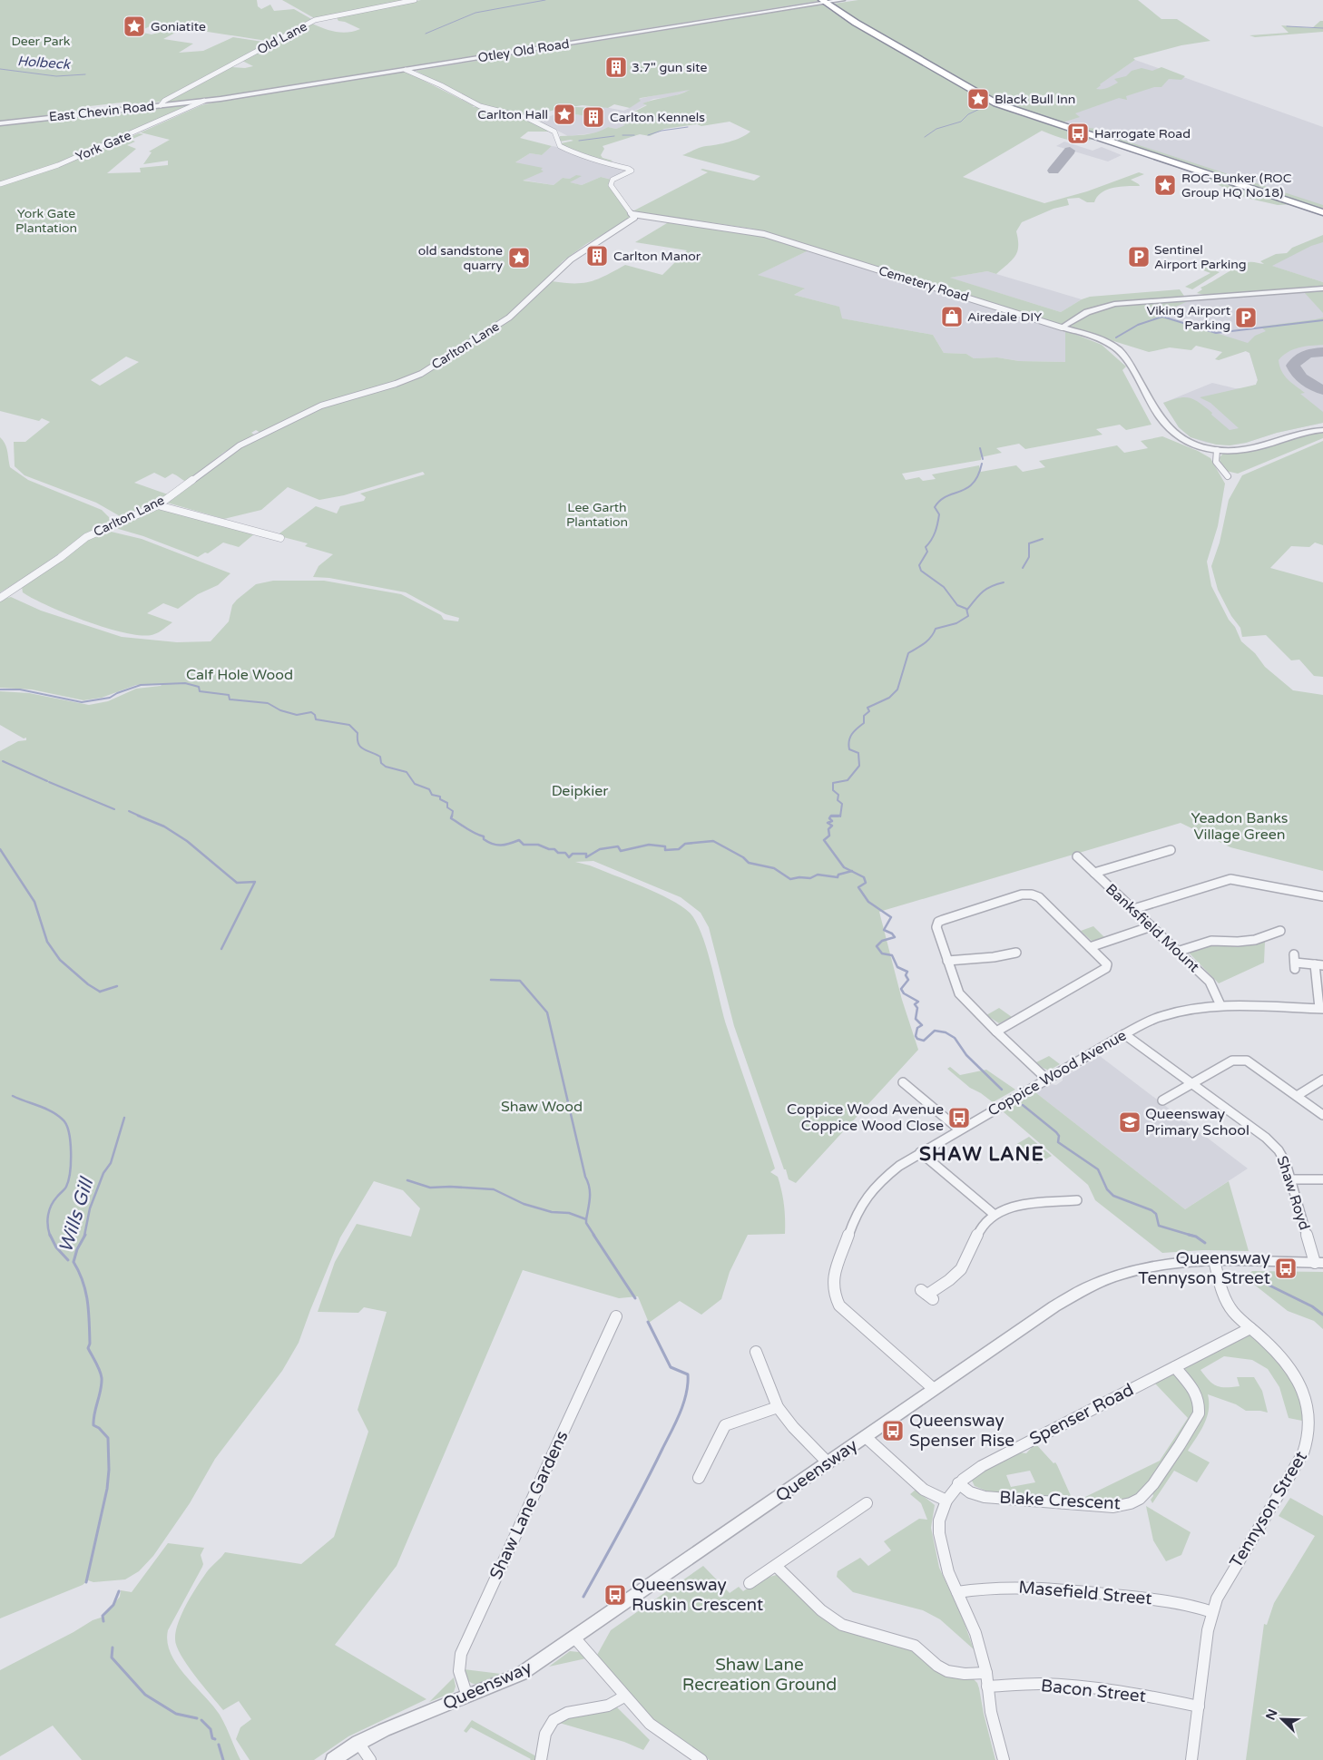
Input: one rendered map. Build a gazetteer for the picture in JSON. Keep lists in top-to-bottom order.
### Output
{
  "streets": {
    "street": [
      "Old Lane",
      "Otley Old Road",
      "East Chevin Road",
      "York Gate",
      "Cemetery Road",
      "Carlton Lane",
      "Banksfield Mount",
      "Coppice Wood Avenue",
      "Shaw Royd",
      "Spenser Road",
      "Queensway",
      "Blake Crescent",
      "Shaw Lane Gardens",
      "Tennyson Street",
      "Masefield Street",
      "Bacon Street"
    ]
  },
  "crossings": [
    ["Old Lane", "East Chevin Road"],
    ["Otley Old Road", "East Chevin Road"],
    ["Otley Old Road", "York Gate"],
    ["East Chevin Road", "York Gate"],
    ["Cemetery Road", "Carlton Lane"],
    ["Banksfield Mount", "Coppice Wood Avenue"],
    ["Coppice Wood Avenue", "Shaw Royd"],
    ["Coppice Wood Avenue", "Queensway"],
    ["Shaw Royd", "Queensway"],
    ["Spenser Road", "Blake Crescent"],
    ["Spenser Road", "Tennyson Street"],
    ["Spenser Road", "Masefield Street"],
    ["Spenser Road", "Bacon Street"],
    ["Queensway", "Shaw Lane Gardens"],
    ["Queensway", "Tennyson Street"],
    ["Tennyson Street", "Masefield Street"],
    ["Tennyson Street", "Bacon Street"]
  ],
  "districts": ["SHAW LANE"],
  "water": ["Holbeck", "Wills Gill"],
  "parks": [
    "Deer Park",
    "York Gate Plantation",
    "Lee Garth Plantation",
    "Calf Hole Wood",
    "Deipkier",
    "Yeadon Banks Village Green",
    "Shaw Wood",
    "Shaw Lane Recreation Ground"
  ],
  "places": {
    "place": [
      "Goniatite",
      "Black Bull Inn",
      "Carlton Hall",
      "ROC Bunker (ROC Group HQ No18)",
      "old sandstone quarry"
    ],
    "building": ["3.7\" gun site", "Carlton Kennels", "Carlton Manor"],
    "bus stop": [
      "Harrogate Road",
      "Coppice Wood Avenue Coppice Wood Close",
      "Queensway Tennyson Street",
      "Queensway Spenser Rise",
      "Queensway Ruskin Crescent"
    ],
    "parking": ["Sentinel Airport Parking", "Viking Airport Parking"],
    "shop": ["Airedale DIY"],
    "school or university": ["Queensway Primary School"]
  },
  "north": "top left"
}
